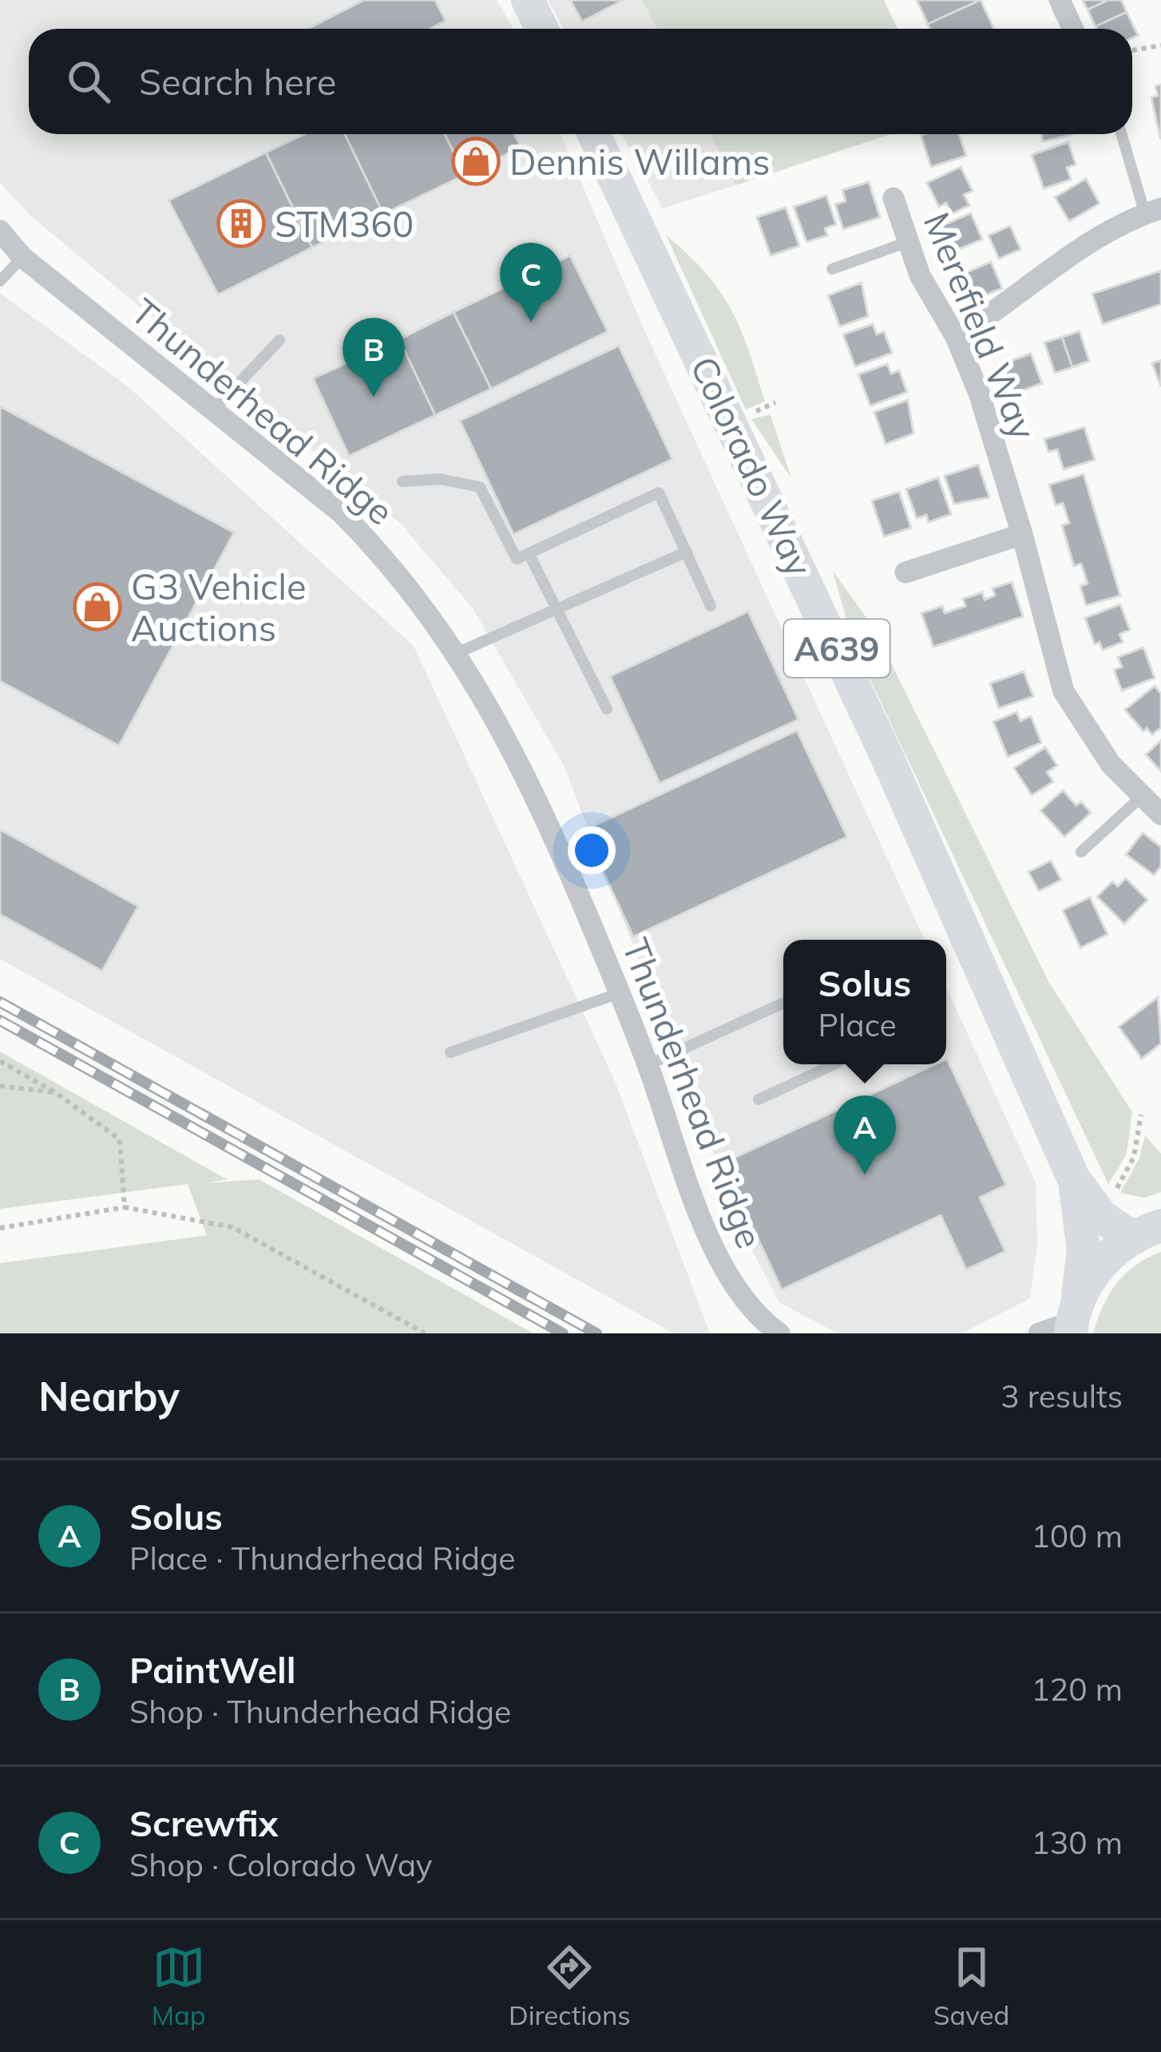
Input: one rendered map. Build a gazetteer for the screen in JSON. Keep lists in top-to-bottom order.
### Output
{
  "streets": {
    "main road": ["Colorado Way", "A639"],
    "street": ["Merefield Way", "Thunderhead Ridge"]
  },
  "crossings": [
    ["Colorado Way", "A639"]
  ],
  "places": {
    "shop": ["Dennis Willams", "G3 Vehicle Auctions"],
    "building": ["STM360"]
  },
  "page": {
    "search": "Search here",
    "pins": ["C", "B", "A"],
    "popup": ["Solus", "Place"],
    "heading": ["Nearby", "3 results"],
    "list": [
      {
        "mark": "A",
        "name": "Solus",
        "note": "Place · Thunderhead Ridge",
        "value": "100 m"
      },
      {
        "mark": "B",
        "name": "PaintWell",
        "note": "Shop · Thunderhead Ridge",
        "value": "120 m"
      },
      {
        "mark": "C",
        "name": "Screwfix",
        "note": "Shop · Colorado Way",
        "value": "130 m"
      }
    ],
    "nav": ["Map", "Directions", "Saved"]
  }
}
